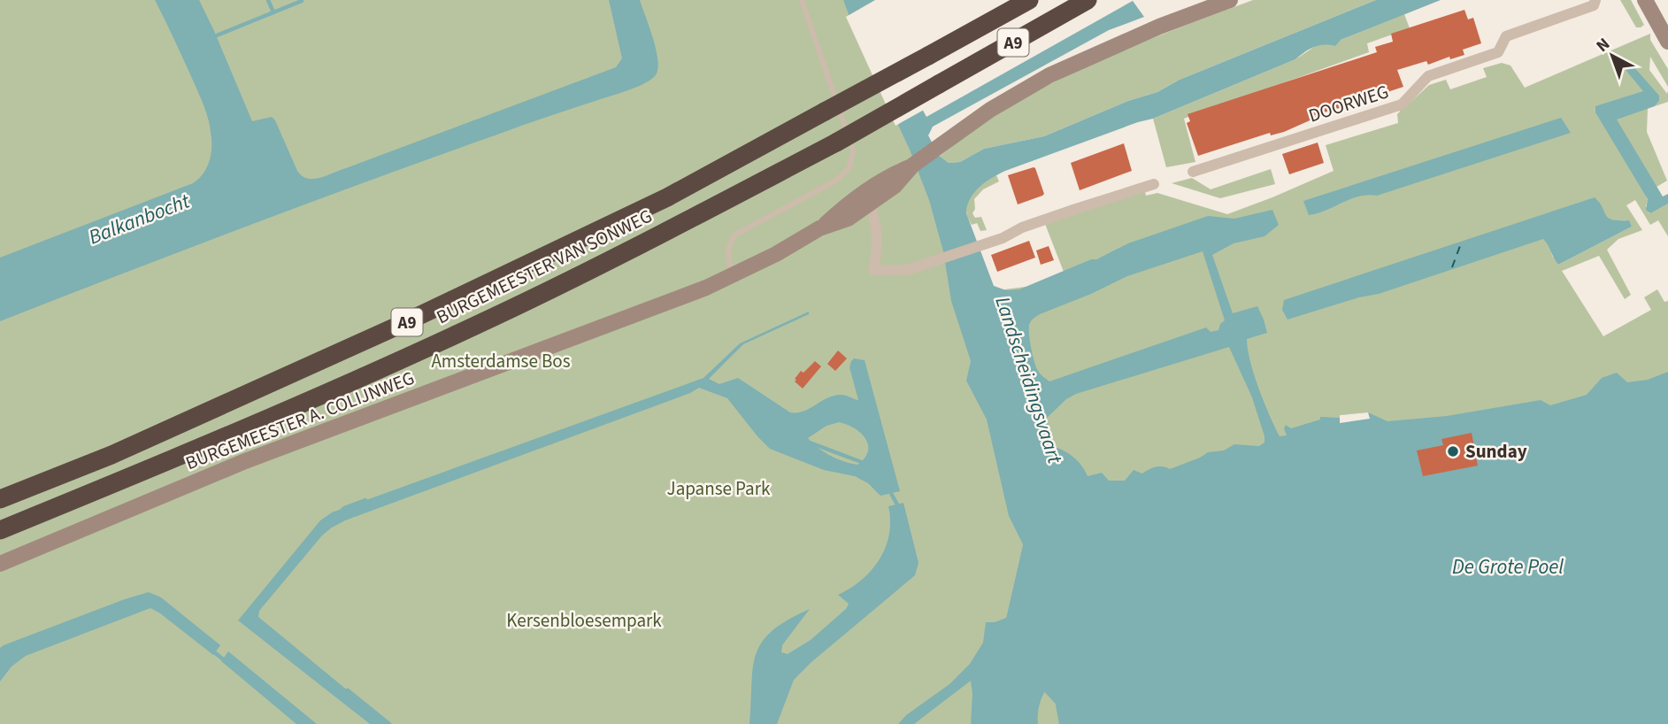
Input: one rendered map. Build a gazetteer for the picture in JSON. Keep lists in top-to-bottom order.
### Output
{
  "streets": {
    "highway": ["A9", "BURGEMEESTER VAN SONWEG"],
    "street": ["DOORWEG", "BURGEMEESTER A. COLIJNWEG"]
  },
  "water": ["Balkanbocht", "Landscheidingsvaart", "De Grote Poel"],
  "parks": ["Amsterdamse Bos", "Japanse Park", "Kersenbloesempark"],
  "places": ["Sunday"],
  "north": "top left"
}
